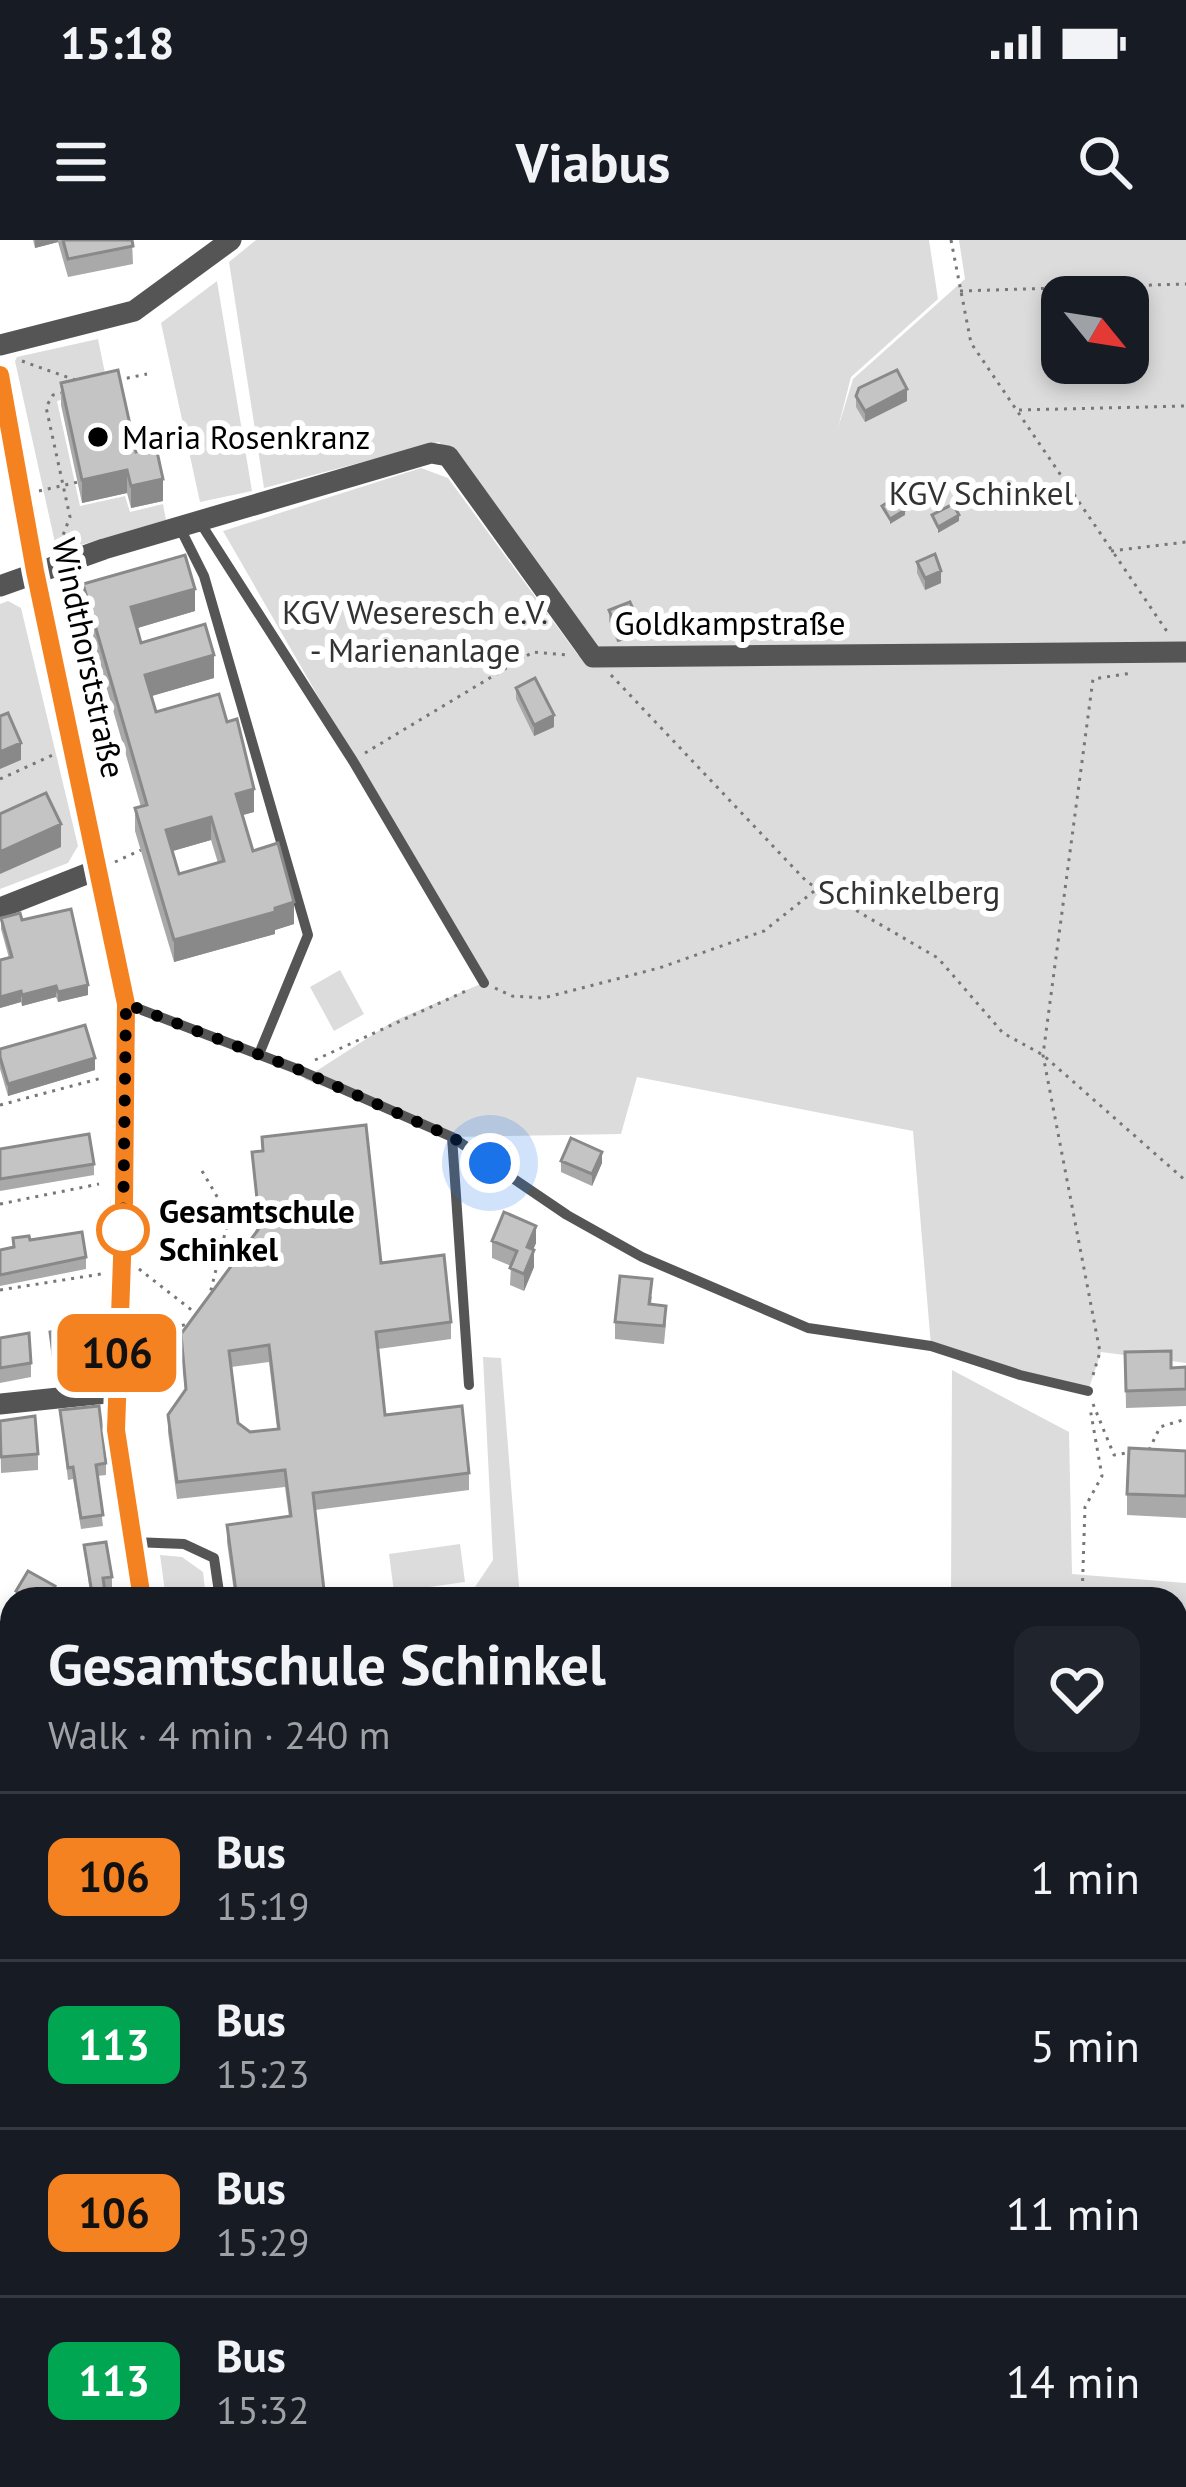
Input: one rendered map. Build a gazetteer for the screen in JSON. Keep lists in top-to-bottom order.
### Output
{
  "streets": {
    "street": ["Goldkampstraße", "Windthorststraße"]
  },
  "crossings": [
    ["Goldkampstraße", "Windthorststraße"]
  ],
  "parks": ["KGV Schinkel", "KGV Weseresch e.V. - Marienanlage", "Schinkelberg"],
  "places": ["Maria Rosenkranz", "Gesamtschule Schinkel"],
  "lines": ["bus line 106"],
  "north": "bottom right",
  "page": {
    "status": "15:18",
    "header": "Viabus",
    "on_map": "106",
    "heading": ["Gesamtschule Schinkel", "Walk · 4 min · 240 m"],
    "list": [
      {
        "mark": "106",
        "name": "Bus",
        "note": "15:19",
        "value": "1 min"
      },
      {
        "mark": "113",
        "name": "Bus",
        "note": "15:23",
        "value": "5 min"
      },
      {
        "mark": "106",
        "name": "Bus",
        "note": "15:29",
        "value": "11 min"
      },
      {
        "mark": "113",
        "name": "Bus",
        "note": "15:32",
        "value": "14 min"
      }
    ]
  }
}
